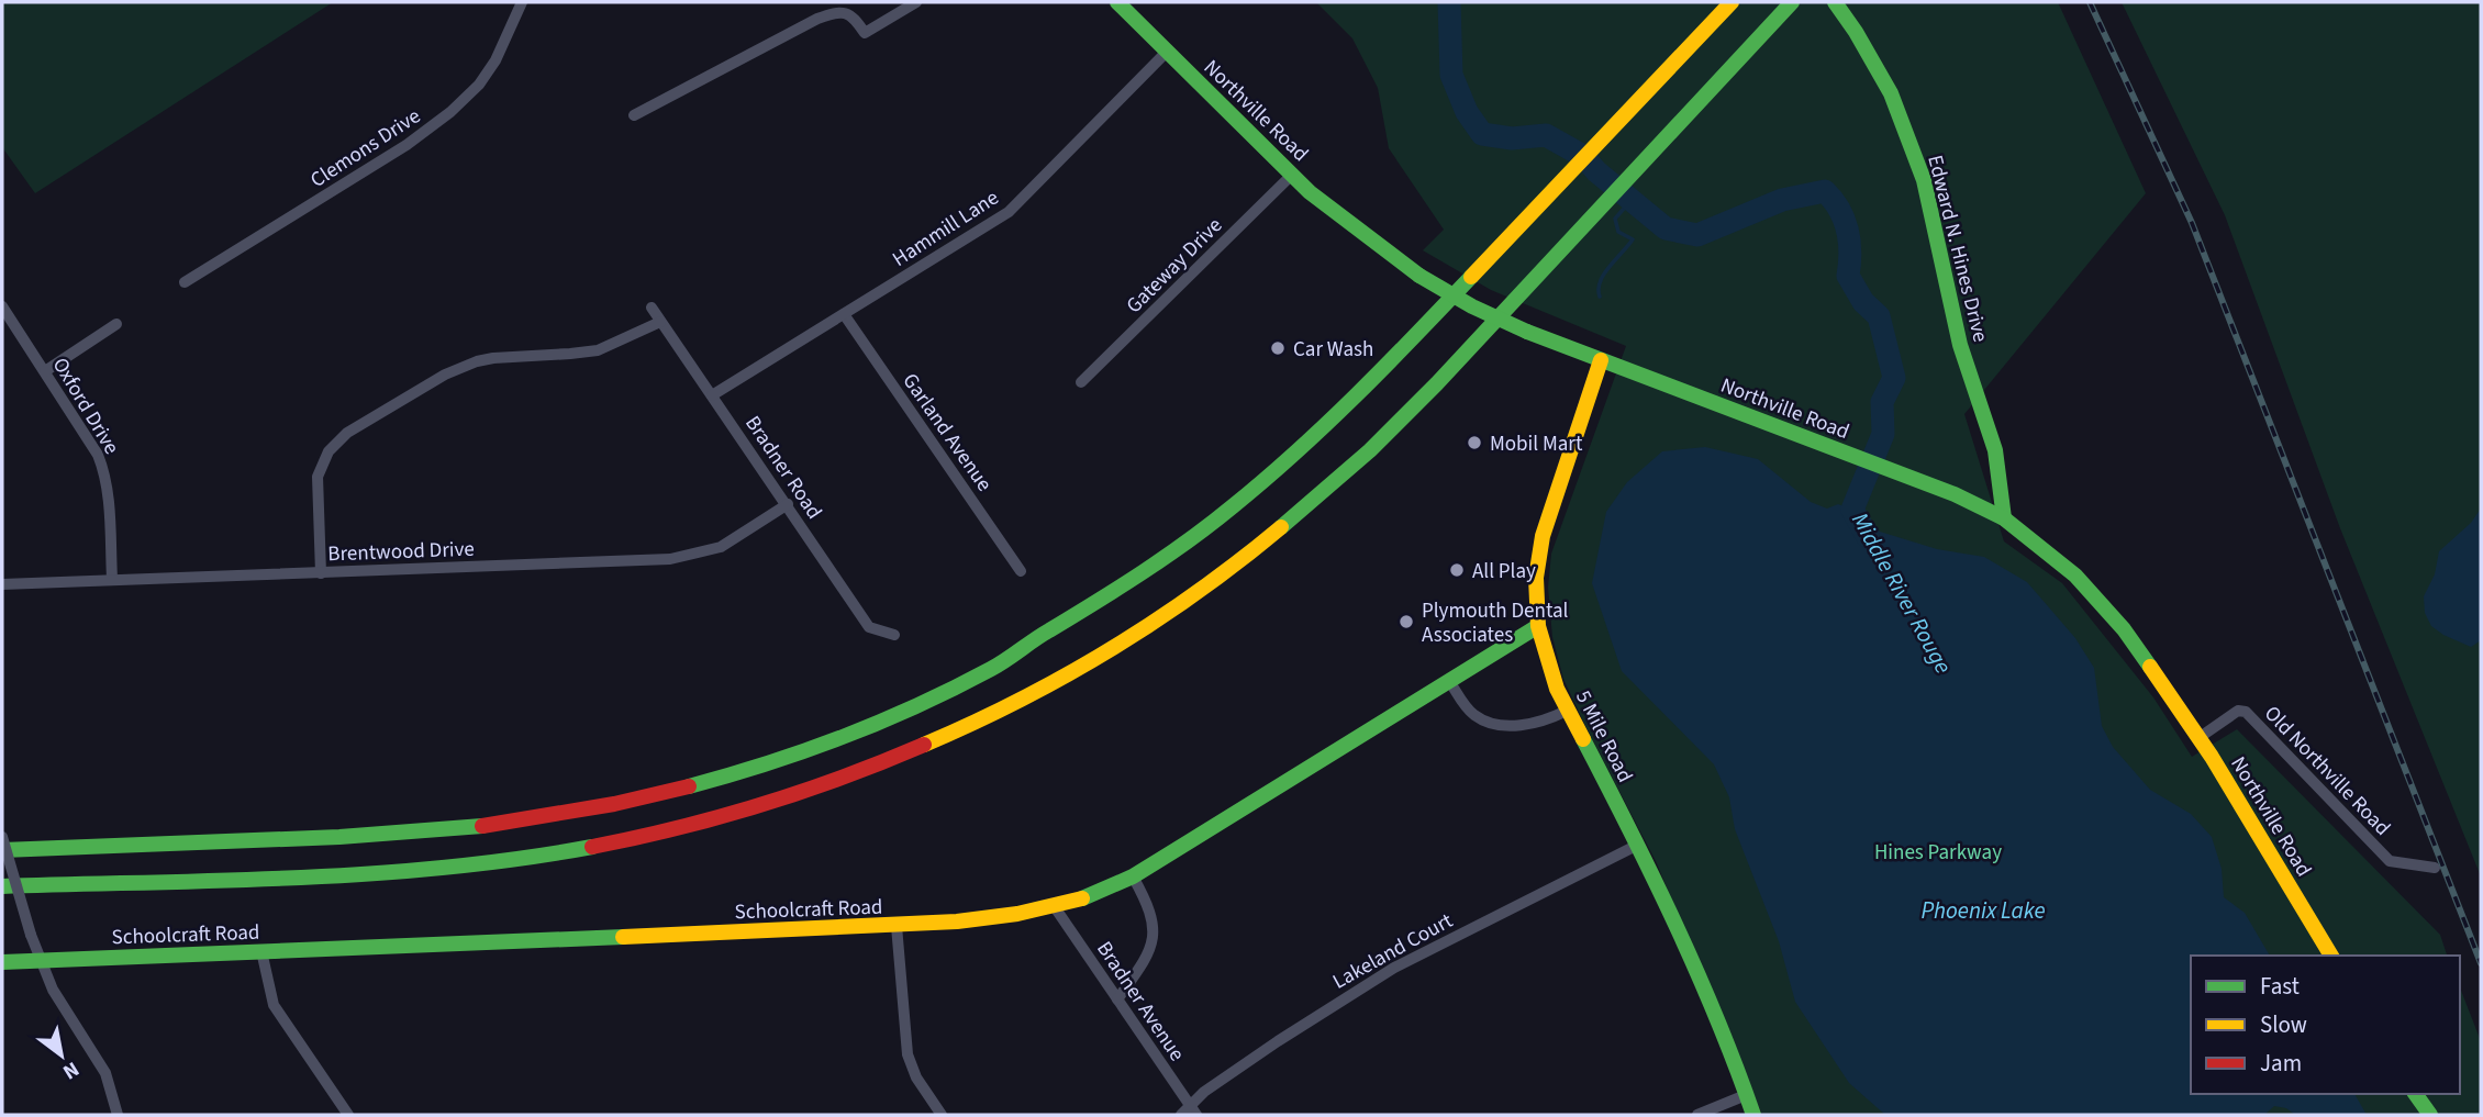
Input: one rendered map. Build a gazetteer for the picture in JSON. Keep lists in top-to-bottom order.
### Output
{
  "streets": {
    "main road": [
      "Northville Road",
      "Edward N. Hines Drive",
      "5 Mile Road",
      "Schoolcraft Road"
    ],
    "street": [
      "Clemons Drive",
      "Hammill Lane",
      "Gateway Drive",
      "Oxford Drive",
      "Garland Avenue",
      "Bradner Road",
      "Brentwood Drive",
      "Old Northville Road",
      "Lakeland Court",
      "Bradner Avenue"
    ]
  },
  "crossings": [
    ["Northville Road", "Hammill Lane"],
    ["Northville Road", "Edward N. Hines Drive"],
    ["Northville Road", "Gateway Drive"],
    ["Northville Road", "5 Mile Road"],
    ["Northville Road", "Old Northville Road"],
    ["Hammill Lane", "Garland Avenue"],
    ["Hammill Lane", "Bradner Road"],
    ["Oxford Drive", "Brentwood Drive"],
    ["Bradner Road", "Brentwood Drive"],
    ["5 Mile Road", "Schoolcraft Road"],
    ["5 Mile Road", "Lakeland Court"],
    ["Schoolcraft Road", "Bradner Avenue"],
    ["Lakeland Court", "Bradner Avenue"]
  ],
  "water": ["Middle River Rouge", "Phoenix Lake"],
  "parks": ["Hines Parkway"],
  "places": [
    "Car Wash",
    "Mobil Mart",
    "All Play",
    "Plymouth Dental Associates"
  ],
  "legend": ["Fast", "Slow", "Jam"],
  "north": "bottom right"
}
